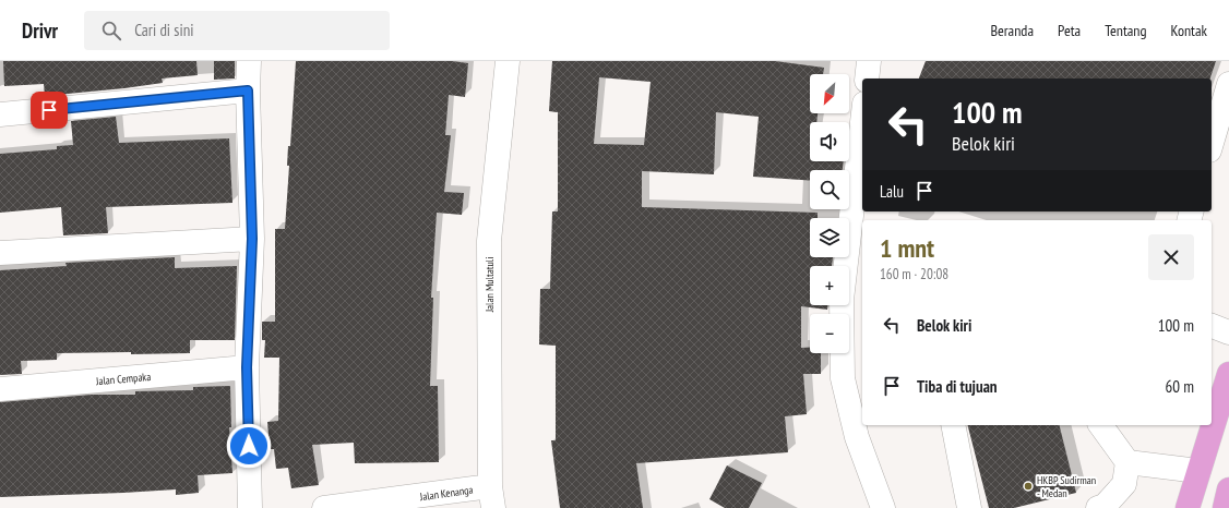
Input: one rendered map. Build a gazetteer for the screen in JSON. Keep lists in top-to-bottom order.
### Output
{
  "streets": {
    "street": ["Jalan Multatuli", "Jalan Cempaka", "Jalan Kenanga"]
  },
  "crossings": [
    ["Jalan Multatuli", "Jalan Kenanga"]
  ],
  "places": ["HKBP Sudirman - Medan"],
  "north": "bottom left",
  "page": {
    "header": "Drivr",
    "search": "Cari di sini",
    "nav": [
      "Beranda",
      "Peta",
      "Tentang",
      "Kontak"
    ],
    "map_buttons": ["+", "−"],
    "turn": ["100 m", "Belok kiri"],
    "then": "Lalu",
    "heading": ["1 mnt", "160 m · 20:08"],
    "list": [
      {
        "name": "Belok kiri",
        "value": "100 m"
      },
      {
        "name": "Tiba di tujuan",
        "value": "60 m"
      }
    ]
  }
}
